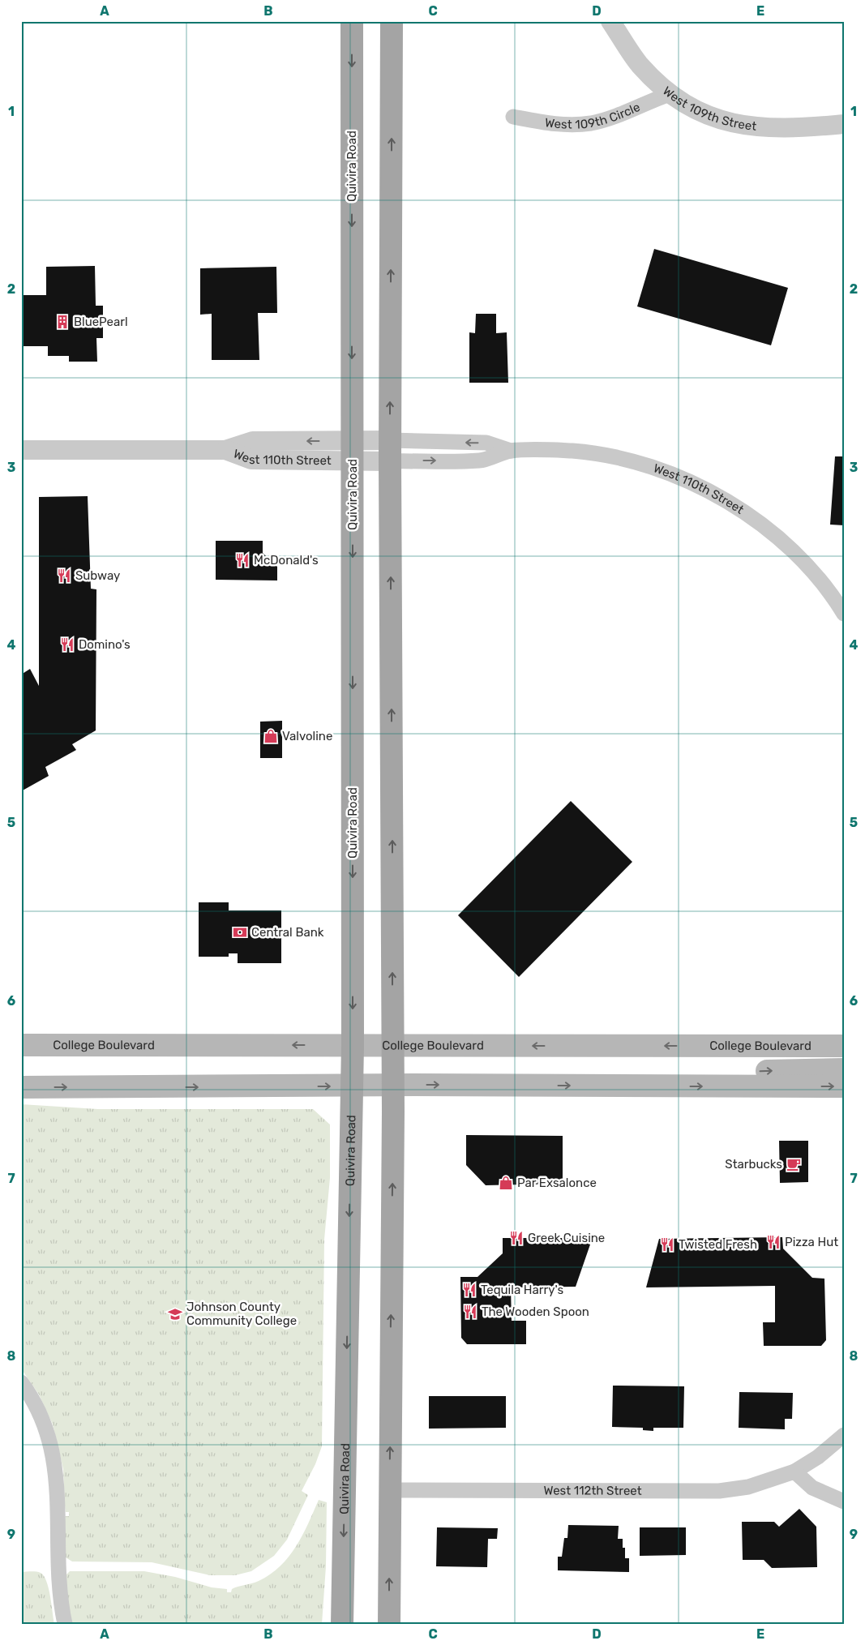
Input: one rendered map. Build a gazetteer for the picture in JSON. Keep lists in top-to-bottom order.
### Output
{
  "streets": {
    "main road": ["Quivira Road", "College Boulevard"],
    "street": [
      "West 109th Street",
      "West 109th Circle",
      "West 110th Street",
      "West 112th Street"
    ]
  },
  "crossings": [
    ["West 109th Street", "West 109th Circle"],
    ["Quivira Road", "West 110th Street"],
    ["Quivira Road", "College Boulevard"]
  ],
  "places": {
    "building": ["BluePearl"],
    "restaurant": [
      "McDonald's",
      "Subway",
      "Domino's",
      "Greek Cuisine",
      "Pizza Hut",
      "Twisted Fresh",
      "Tequila Harry's",
      "The Wooden Spoon"
    ],
    "shop": ["Valvoline", "Par Exsalonce"],
    "bank": ["Central Bank"],
    "cafe": ["Starbucks"],
    "school or university": ["Johnson County Community College"]
  },
  "grid": {
    "columns": [
      "A",
      "B",
      "C",
      "D",
      "E"
    ],
    "rows": [
      "1",
      "2",
      "3",
      "4",
      "5",
      "6",
      "7",
      "8",
      "9"
    ]
  }
}
